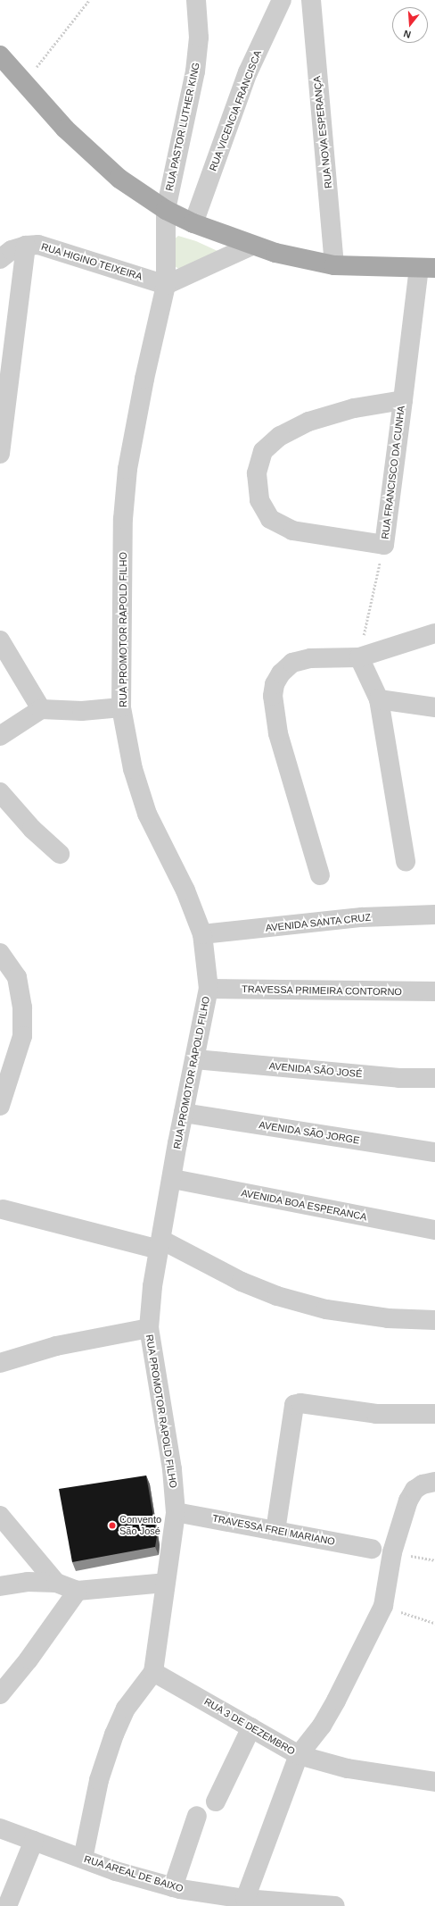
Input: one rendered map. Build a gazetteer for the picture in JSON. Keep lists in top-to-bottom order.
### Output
{
  "streets": {
    "street": [
      "RUA VICENCIA FRANCISCA",
      "RUA PASTOR LUTHER KING",
      "RUA NOVA ESPERANÇA",
      "RUA HIGINO TEIXEIRA",
      "RUA FRANCISCO DA CUNHA",
      "RUA PROMOTOR RAPOLD FILHO",
      "AVENIDA SANTA CRUZ",
      "TRAVESSA PRIMEIRA CONTORNO",
      "AVENIDA SÃO JOSÉ",
      "AVENIDA SÃO JORGE",
      "AVENIDA BOA ESPERANCA",
      "TRAVESSA FREI MARIANO",
      "RUA 3 DE DEZEMBRO",
      "RUA AREAL DE BAIXO"
    ]
  },
  "crossings": [
    ["RUA PASTOR LUTHER KING", "RUA PROMOTOR RAPOLD FILHO"],
    ["RUA HIGINO TEIXEIRA", "RUA PROMOTOR RAPOLD FILHO"],
    ["RUA PROMOTOR RAPOLD FILHO", "AVENIDA SANTA CRUZ"],
    ["RUA PROMOTOR RAPOLD FILHO", "TRAVESSA PRIMEIRA CONTORNO"],
    ["RUA PROMOTOR RAPOLD FILHO", "AVENIDA SÃO JOSÉ"],
    ["RUA PROMOTOR RAPOLD FILHO", "AVENIDA SÃO JORGE"],
    ["RUA PROMOTOR RAPOLD FILHO", "AVENIDA BOA ESPERANCA"],
    ["RUA PROMOTOR RAPOLD FILHO", "TRAVESSA FREI MARIANO"],
    ["RUA PROMOTOR RAPOLD FILHO", "RUA 3 DE DEZEMBRO"],
    ["RUA PROMOTOR RAPOLD FILHO", "RUA AREAL DE BAIXO"]
  ],
  "places": ["Convento São José"],
  "north": "bottom"
}
